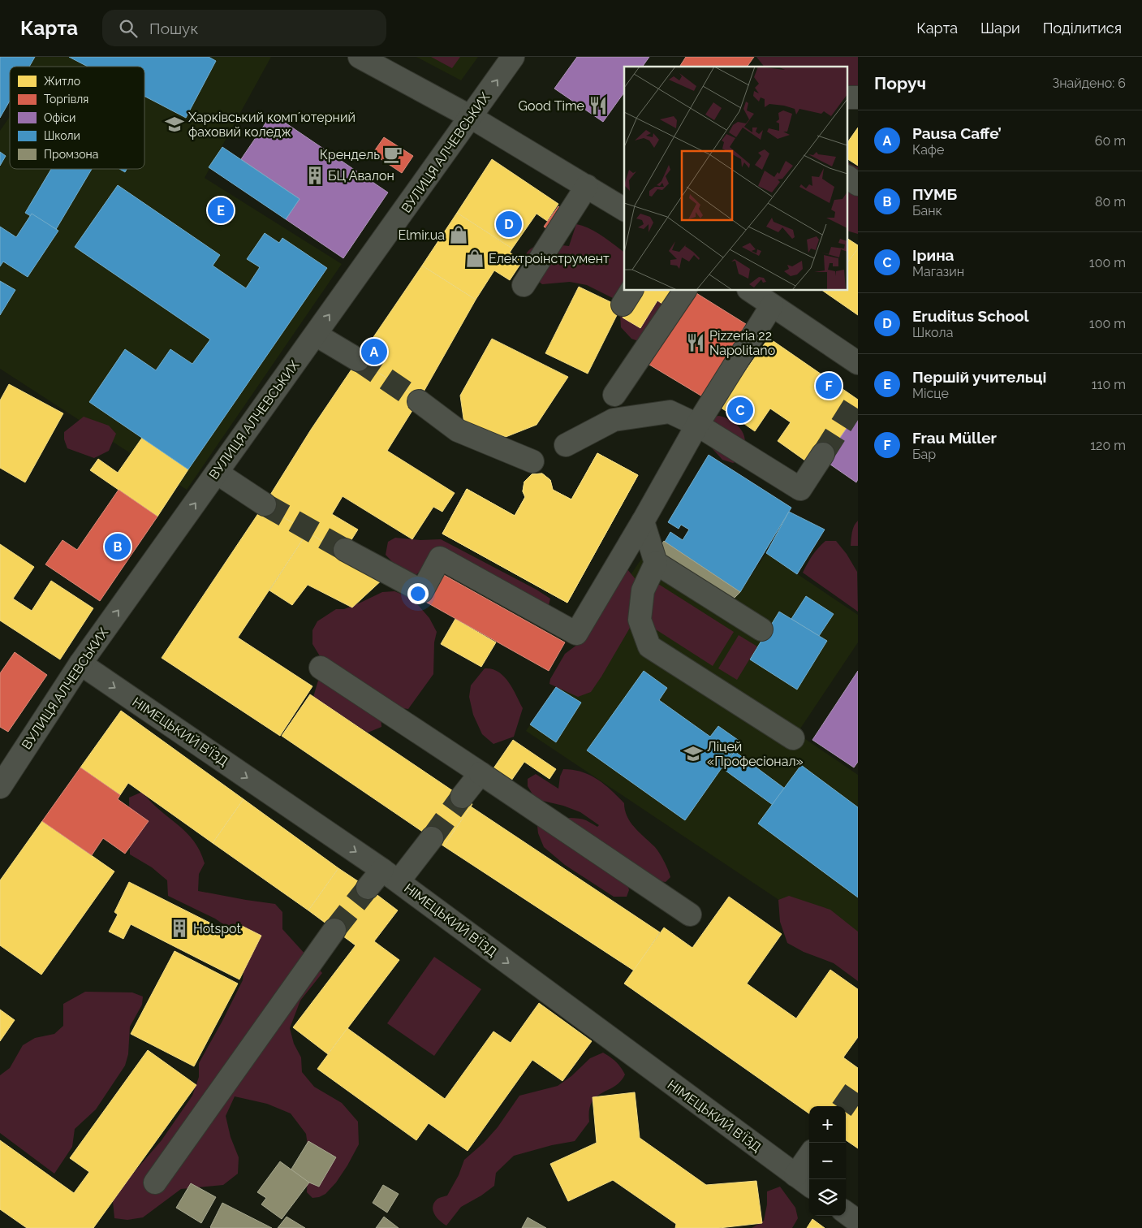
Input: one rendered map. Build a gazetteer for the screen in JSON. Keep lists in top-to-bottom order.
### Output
{
  "streets": {
    "street": ["ВУЛИЦЯ АЛЧЕВСЬКИХ", "НІМЕЦЬКИЙ В’ЇЗД"]
  },
  "crossings": [
    ["ВУЛИЦЯ АЛЧЕВСЬКИХ", "НІМЕЦЬКИЙ В’ЇЗД"]
  ],
  "one_way": ["ВУЛИЦЯ АЛЧЕВСЬКИХ"],
  "places": {
    "restaurant": ["Good Time", "Pizzeria 22 Napolitano"],
    "school or university": ["Харківський компʼютерний фаховий коледж", "Ліцей «Професіонал»"],
    "cafe": ["Крендель"],
    "building": ["БЦ Авалон", "Hotspot"],
    "shop": ["Elmir.ua", "Електроінструмент"]
  },
  "legend": [
    "Житло",
    "Торгівля",
    "Офіси",
    "Школи",
    "Промзона"
  ],
  "page": {
    "header": "Карта",
    "search": "Пошук",
    "nav": ["Карта", "Шари", "Поділитися"],
    "heading": ["Поруч", "Знайдено: 6"],
    "list": [
      {
        "mark": "A",
        "name": "Pausa Caffe’",
        "note": "Кафе",
        "value": "60 m"
      },
      {
        "mark": "B",
        "name": "ПУМБ",
        "note": "Банк",
        "value": "80 m"
      },
      {
        "mark": "C",
        "name": "Ірина",
        "note": "Магазин",
        "value": "100 m"
      },
      {
        "mark": "D",
        "name": "Eruditus School",
        "note": "Школа",
        "value": "100 m"
      },
      {
        "mark": "E",
        "name": "Першій учительці",
        "note": "Місце",
        "value": "110 m"
      },
      {
        "mark": "F",
        "name": "Frau Müller",
        "note": "Бар",
        "value": "120 m"
      }
    ],
    "pins": [
      "E",
      "D",
      "A",
      "F",
      "C",
      "B"
    ],
    "map_buttons": ["+", "−"]
  }
}
